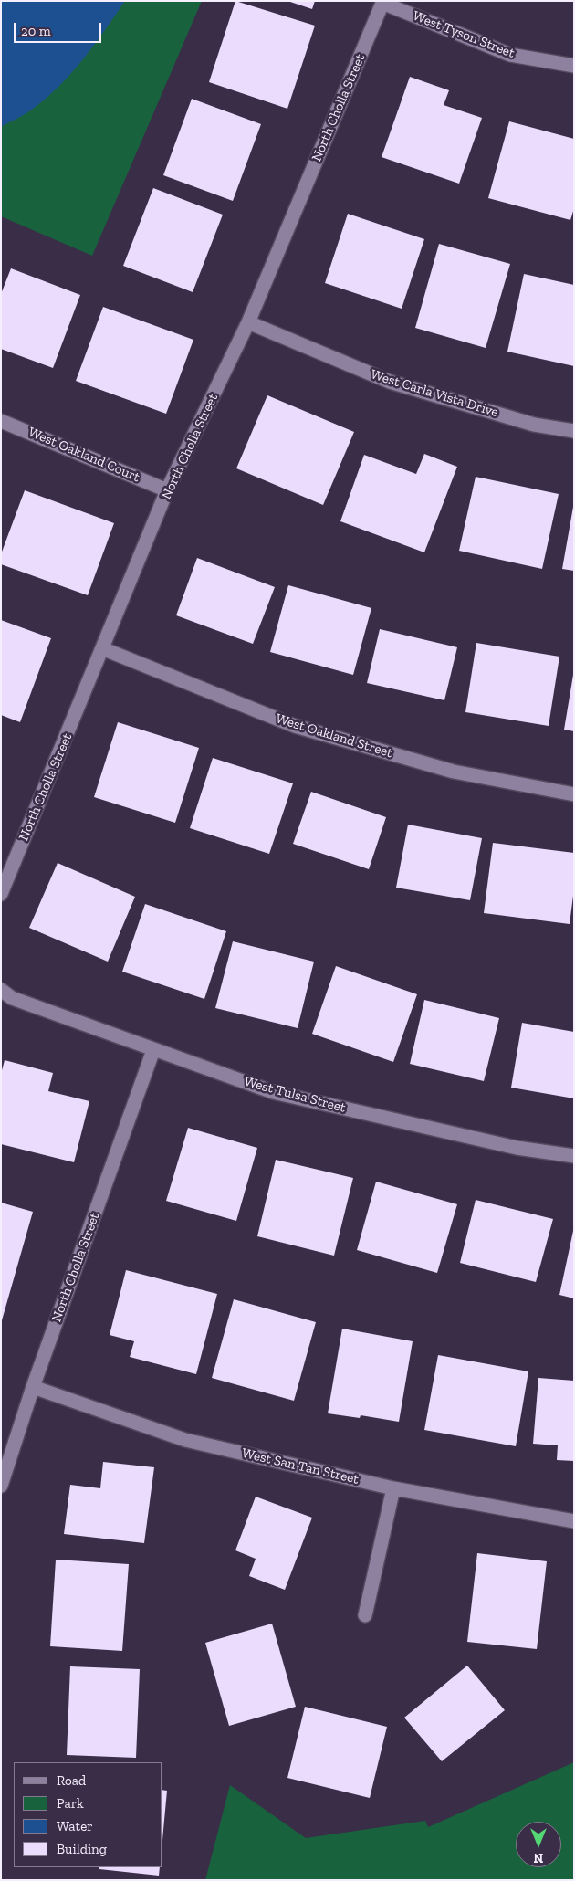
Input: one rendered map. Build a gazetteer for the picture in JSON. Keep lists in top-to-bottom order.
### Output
{
  "streets": {
    "street": [
      "West Tyson Street",
      "North Cholla Street",
      "West Carla Vista Drive",
      "West Oakland Court",
      "West Oakland Street",
      "West Tulsa Street",
      "West San Tan Street"
    ]
  },
  "crossings": [
    ["West Tyson Street", "North Cholla Street"],
    ["North Cholla Street", "West Carla Vista Drive"],
    ["North Cholla Street", "West Oakland Court"],
    ["North Cholla Street", "West Oakland Street"],
    ["North Cholla Street", "West Tulsa Street"],
    ["North Cholla Street", "West San Tan Street"]
  ],
  "legend": [
    "Road",
    "Park",
    "Water",
    "Building"
  ],
  "scale_bar": "20 m",
  "north": "bottom"
}
